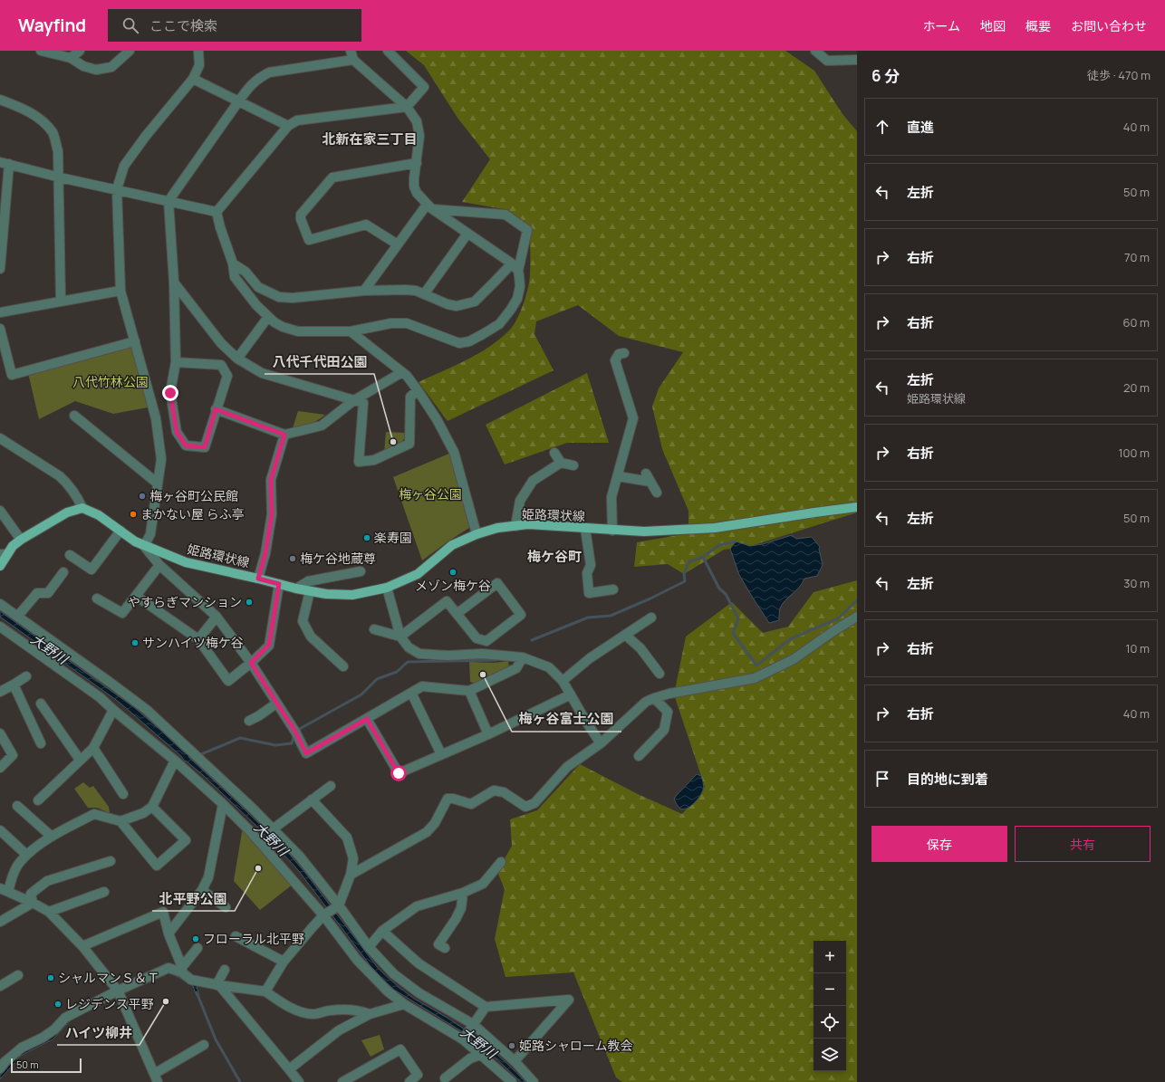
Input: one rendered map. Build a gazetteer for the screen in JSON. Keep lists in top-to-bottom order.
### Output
{
  "streets": {
    "main road": ["姫路環状線"]
  },
  "districts": ["北新在家三丁目", "梅ケ谷町"],
  "water": ["大野川"],
  "parks": ["八代竹林公園", "梅ヶ谷公園"],
  "places": [
    "八代千代田公園",
    "梅ヶ谷町公民館",
    "まかない屋 らふ亭",
    "楽寿園",
    "梅ケ谷地蔵尊",
    "メゾン梅ケ谷",
    "やすらぎマンション",
    "サンハイツ梅ケ谷",
    "梅ヶ谷富士公園",
    "北平野公園",
    "フローラル北平野",
    "シャルマンＳ＆Ｔ",
    "ハイツ柳井",
    "レジデンス平野",
    "姫路シャローム教会"
  ],
  "scale_bar": "50 m",
  "page": {
    "header": "Wayfind",
    "search": "ここで検索",
    "nav": [
      "ホーム",
      "地図",
      "概要",
      "お問い合わせ"
    ],
    "heading": ["6 分", "徒歩 · 470 m"],
    "list": [
      ["直進", "40 m"],
      ["左折", "50 m"],
      ["右折", "70 m"],
      ["右折", "60 m"],
      ["左折", "姫路環状線", "20 m"],
      ["右折", "100 m"],
      ["左折", "50 m"],
      ["左折", "30 m"],
      ["右折", "10 m"],
      ["右折", "40 m"],
      "目的地に到着"
    ],
    "buttons": ["保存", "共有"],
    "map_buttons": ["+", "−"],
    "scale": "50 m"
  }
}
